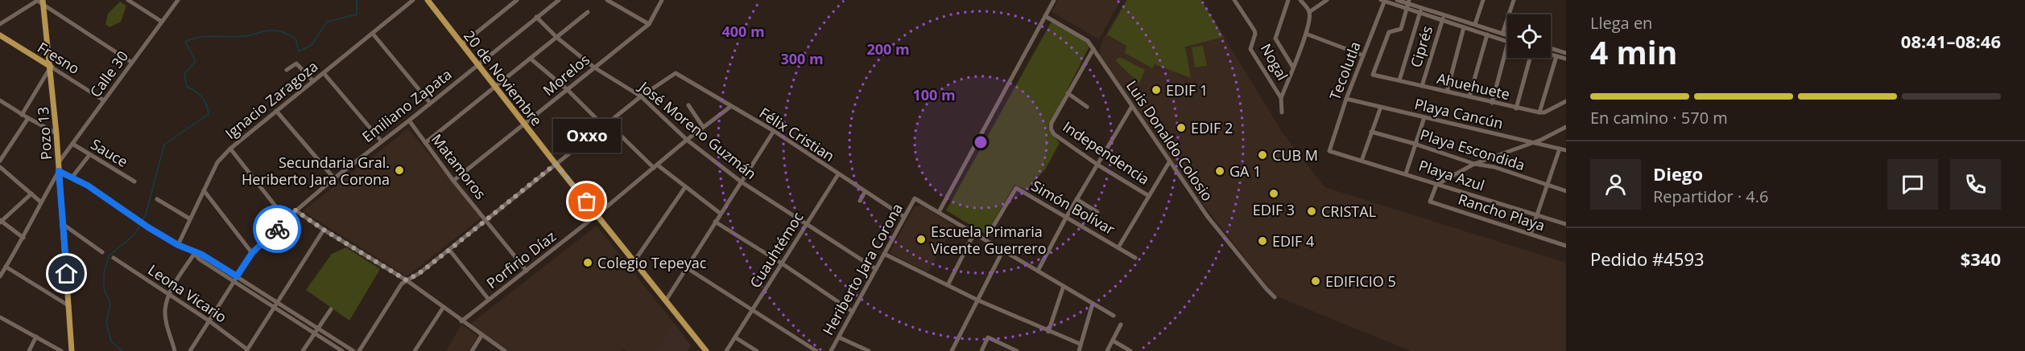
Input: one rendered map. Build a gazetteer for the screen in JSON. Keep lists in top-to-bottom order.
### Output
{
  "streets": {
    "main road": ["Fresno", "20 de Noviembre", "Pozo 13"],
    "street": [
      "Ciprés",
      "Nogal",
      "Tecolutla",
      "Calle 30",
      "Morelos",
      "Ahuehuete",
      "Ignacio Zaragoza",
      "Emiliano Zapata",
      "Playa Cancún",
      "José Moreno Guzmán",
      "Félix Cristian",
      "Luis Donaldo Colosio",
      "Playa Escondida",
      "Sauce",
      "Independencia",
      "Matamoros",
      "Playa Azul",
      "Simón Bolívar",
      "Rancho Playa",
      "Cuauhtémoc",
      "Porfirio Díaz",
      "Heriberto Jara Corona",
      "Leona Vicario"
    ]
  },
  "crossings": [
    ["Ciprés", "Ahuehuete"],
    ["Fresno", "Calle 30"],
    ["Fresno", "Pozo 13"],
    ["Tecolutla", "Playa Cancún"],
    ["Tecolutla", "Playa Azul"],
    ["Calle 30", "Pozo 13"],
    ["Calle 30", "Sauce"],
    ["Morelos", "20 de Noviembre"],
    ["Morelos", "José Moreno Guzmán"],
    ["Morelos", "Matamoros"],
    ["20 de Noviembre", "Emiliano Zapata"],
    ["20 de Noviembre", "Porfirio Díaz"],
    ["Emiliano Zapata", "José Moreno Guzmán"],
    ["Emiliano Zapata", "Matamoros"],
    ["Emiliano Zapata", "Leona Vicario"],
    ["José Moreno Guzmán", "Félix Cristian"],
    ["José Moreno Guzmán", "Cuauhtémoc"],
    ["José Moreno Guzmán", "Porfirio Díaz"],
    ["José Moreno Guzmán", "Heriberto Jara Corona"],
    ["Félix Cristian", "Cuauhtémoc"],
    ["Félix Cristian", "Porfirio Díaz"],
    ["Félix Cristian", "Heriberto Jara Corona"],
    ["Luis Donaldo Colosio", "Simón Bolívar"],
    ["Independencia", "Simón Bolívar"],
    ["Matamoros", "Porfirio Díaz"],
    ["Playa Azul", "Rancho Playa"]
  ],
  "places": [
    "EDIF 1",
    "EDIF 2",
    "CUB M",
    "Secundaria Gral. Heriberto Jara Corona",
    "GA 1",
    "EDIF 3",
    "Oxxo",
    "CRISTAL",
    "Escuela Primaria Vicente Guerrero",
    "EDIF 4",
    "Colegio Tepeyac",
    "EDIFICIO 5"
  ],
  "page": {
    "heading": ["4 min", "Llega en", "08:41–08:46"],
    "panel": [
      "Diego",
      "Repartidor · 4.6",
      "Pedido #4593",
      "$340"
    ],
    "bar": "En camino · 570 m",
    "bubble": "Oxxo"
  },
  "rings": [
    "400 m",
    "200 m",
    "300 m",
    "100 m"
  ]
}
